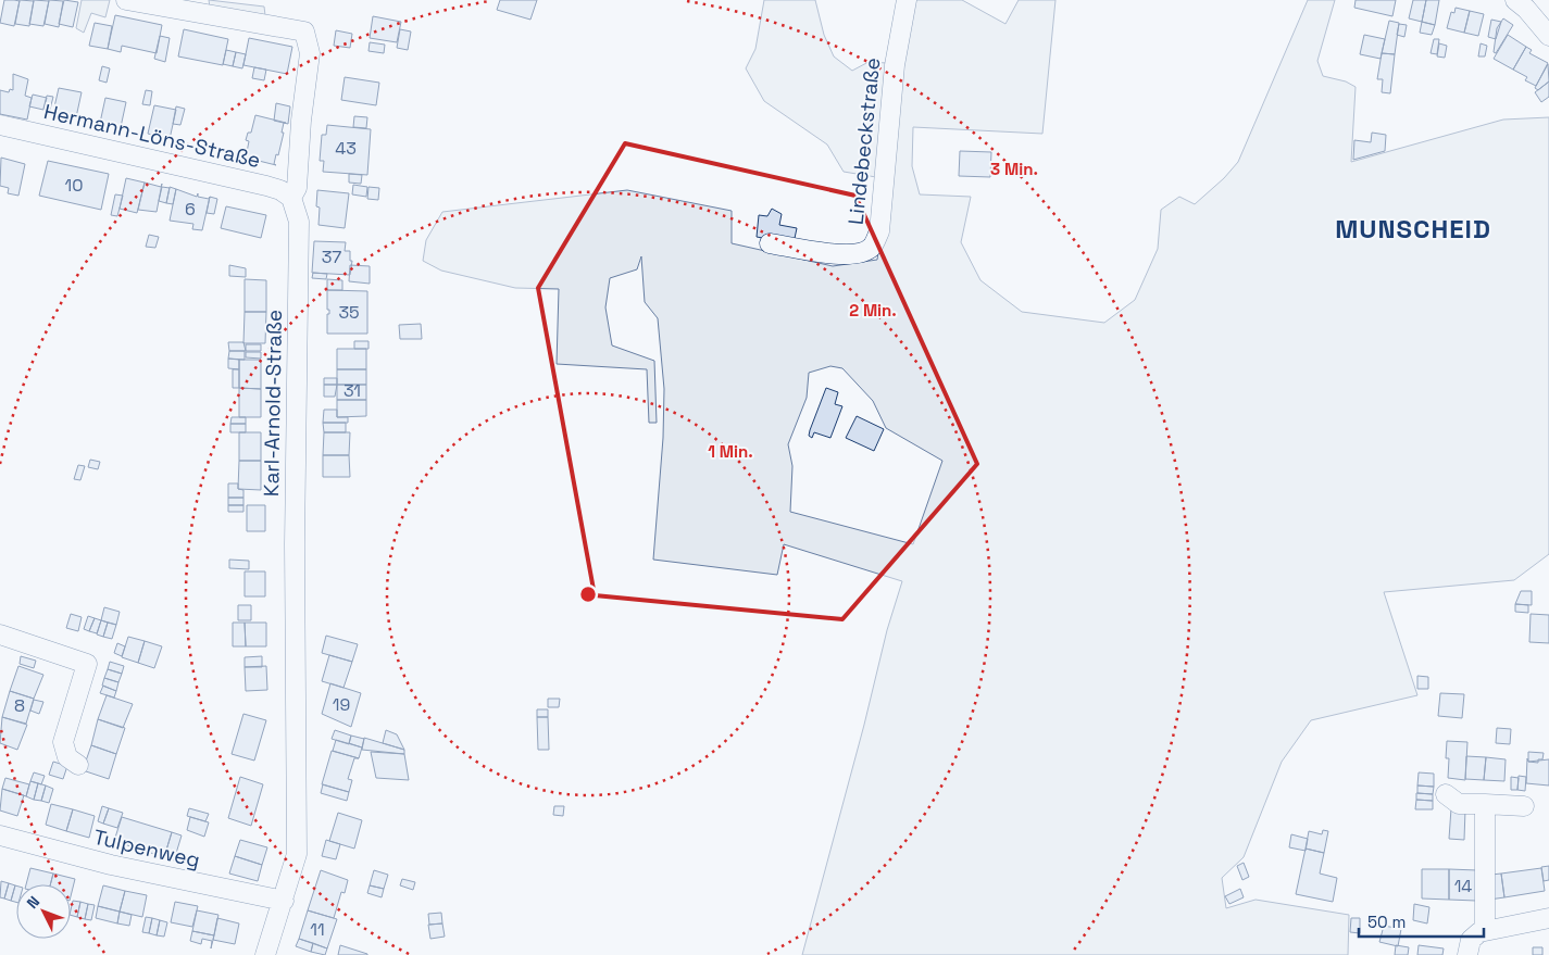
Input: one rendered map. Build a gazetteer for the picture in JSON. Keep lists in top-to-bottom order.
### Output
{
  "streets": {
    "street": [
      "Hermann-Löns-Straße",
      "Lindebeckstraße",
      "Karl-Arnold-Straße",
      "Tulpenweg"
    ]
  },
  "crossings": [
    ["Hermann-Löns-Straße", "Karl-Arnold-Straße"],
    ["Karl-Arnold-Straße", "Tulpenweg"]
  ],
  "districts": ["MUNSCHEID"],
  "house_numbers": [
    "43",
    "10",
    "6",
    "37",
    "35",
    "31",
    "19",
    "8",
    "14",
    "11"
  ],
  "scale_bar": "50 m",
  "north": "top left",
  "rings": ["3 Min.", "2 Min.", "1 Min."]
}
